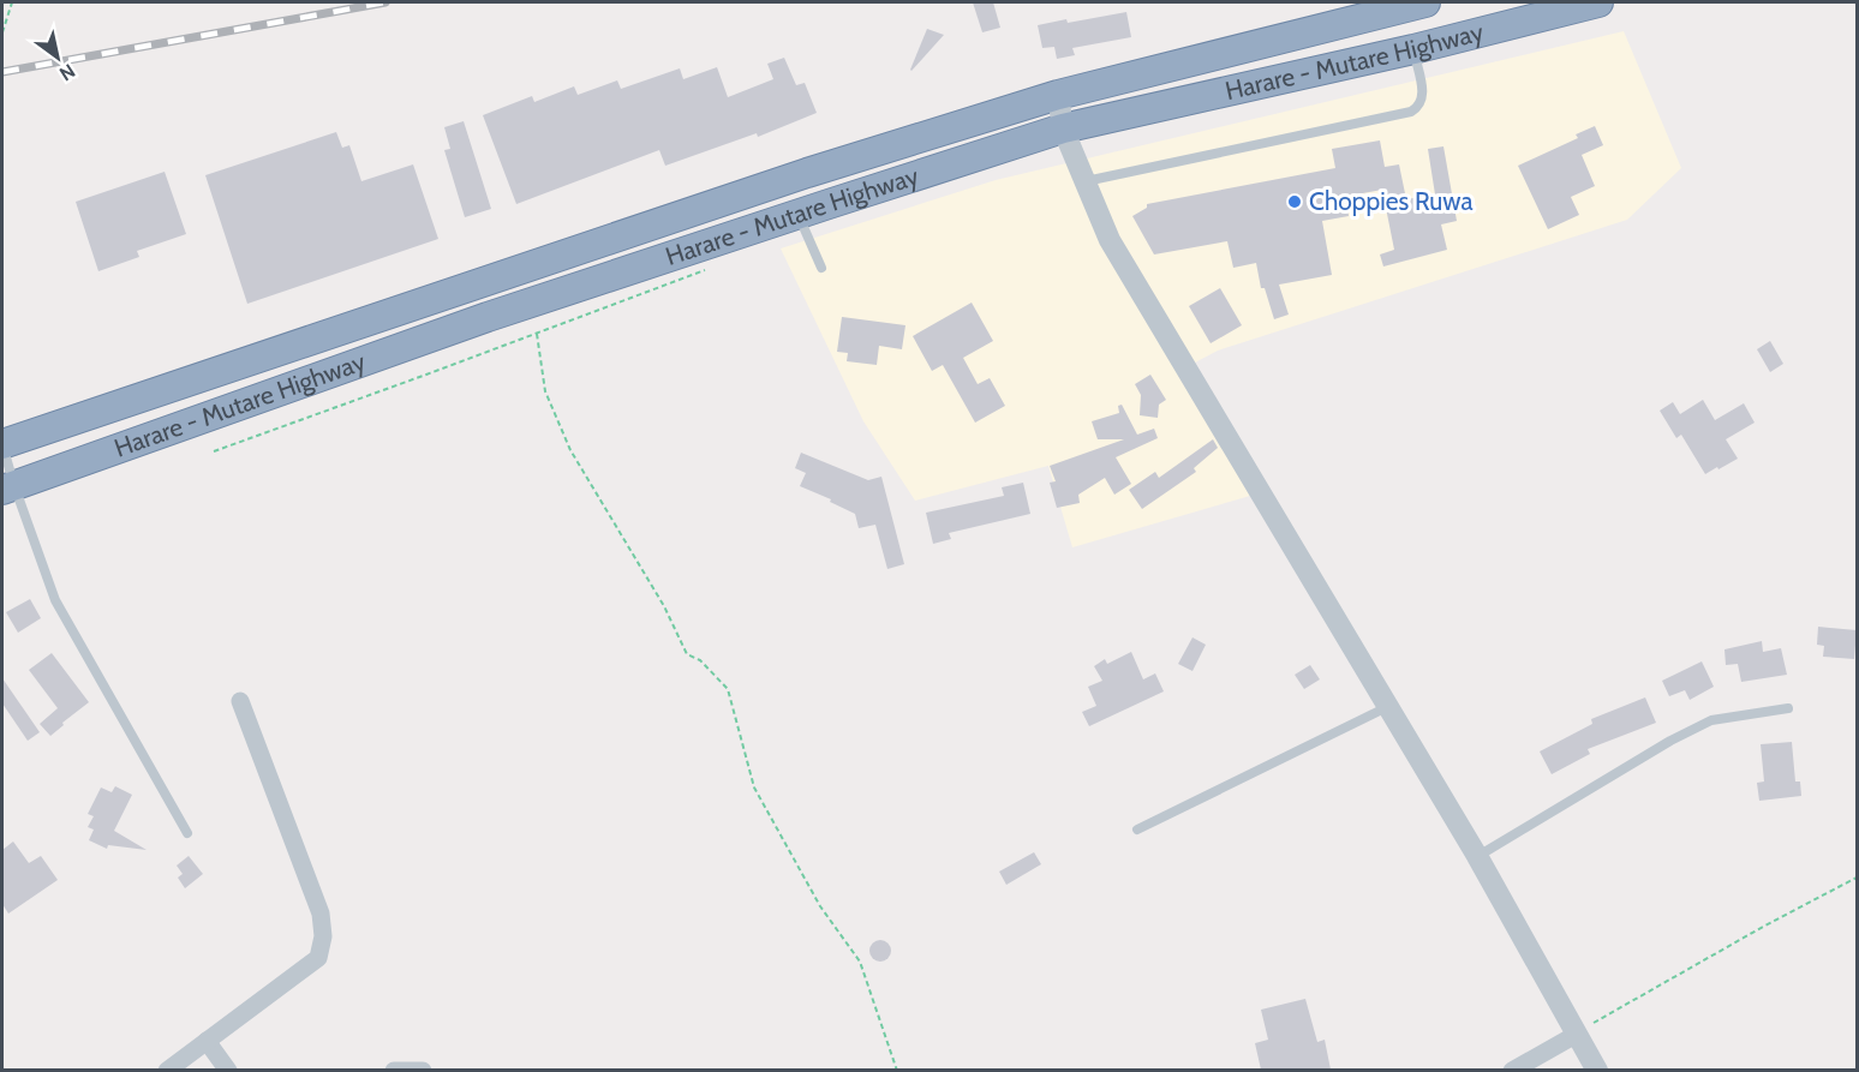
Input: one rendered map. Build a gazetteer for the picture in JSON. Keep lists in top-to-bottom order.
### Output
{
  "streets": {
    "highway": ["Harare - Mutare Highway"]
  },
  "places": ["Choppies Ruwa"],
  "north": "bottom right"
}
